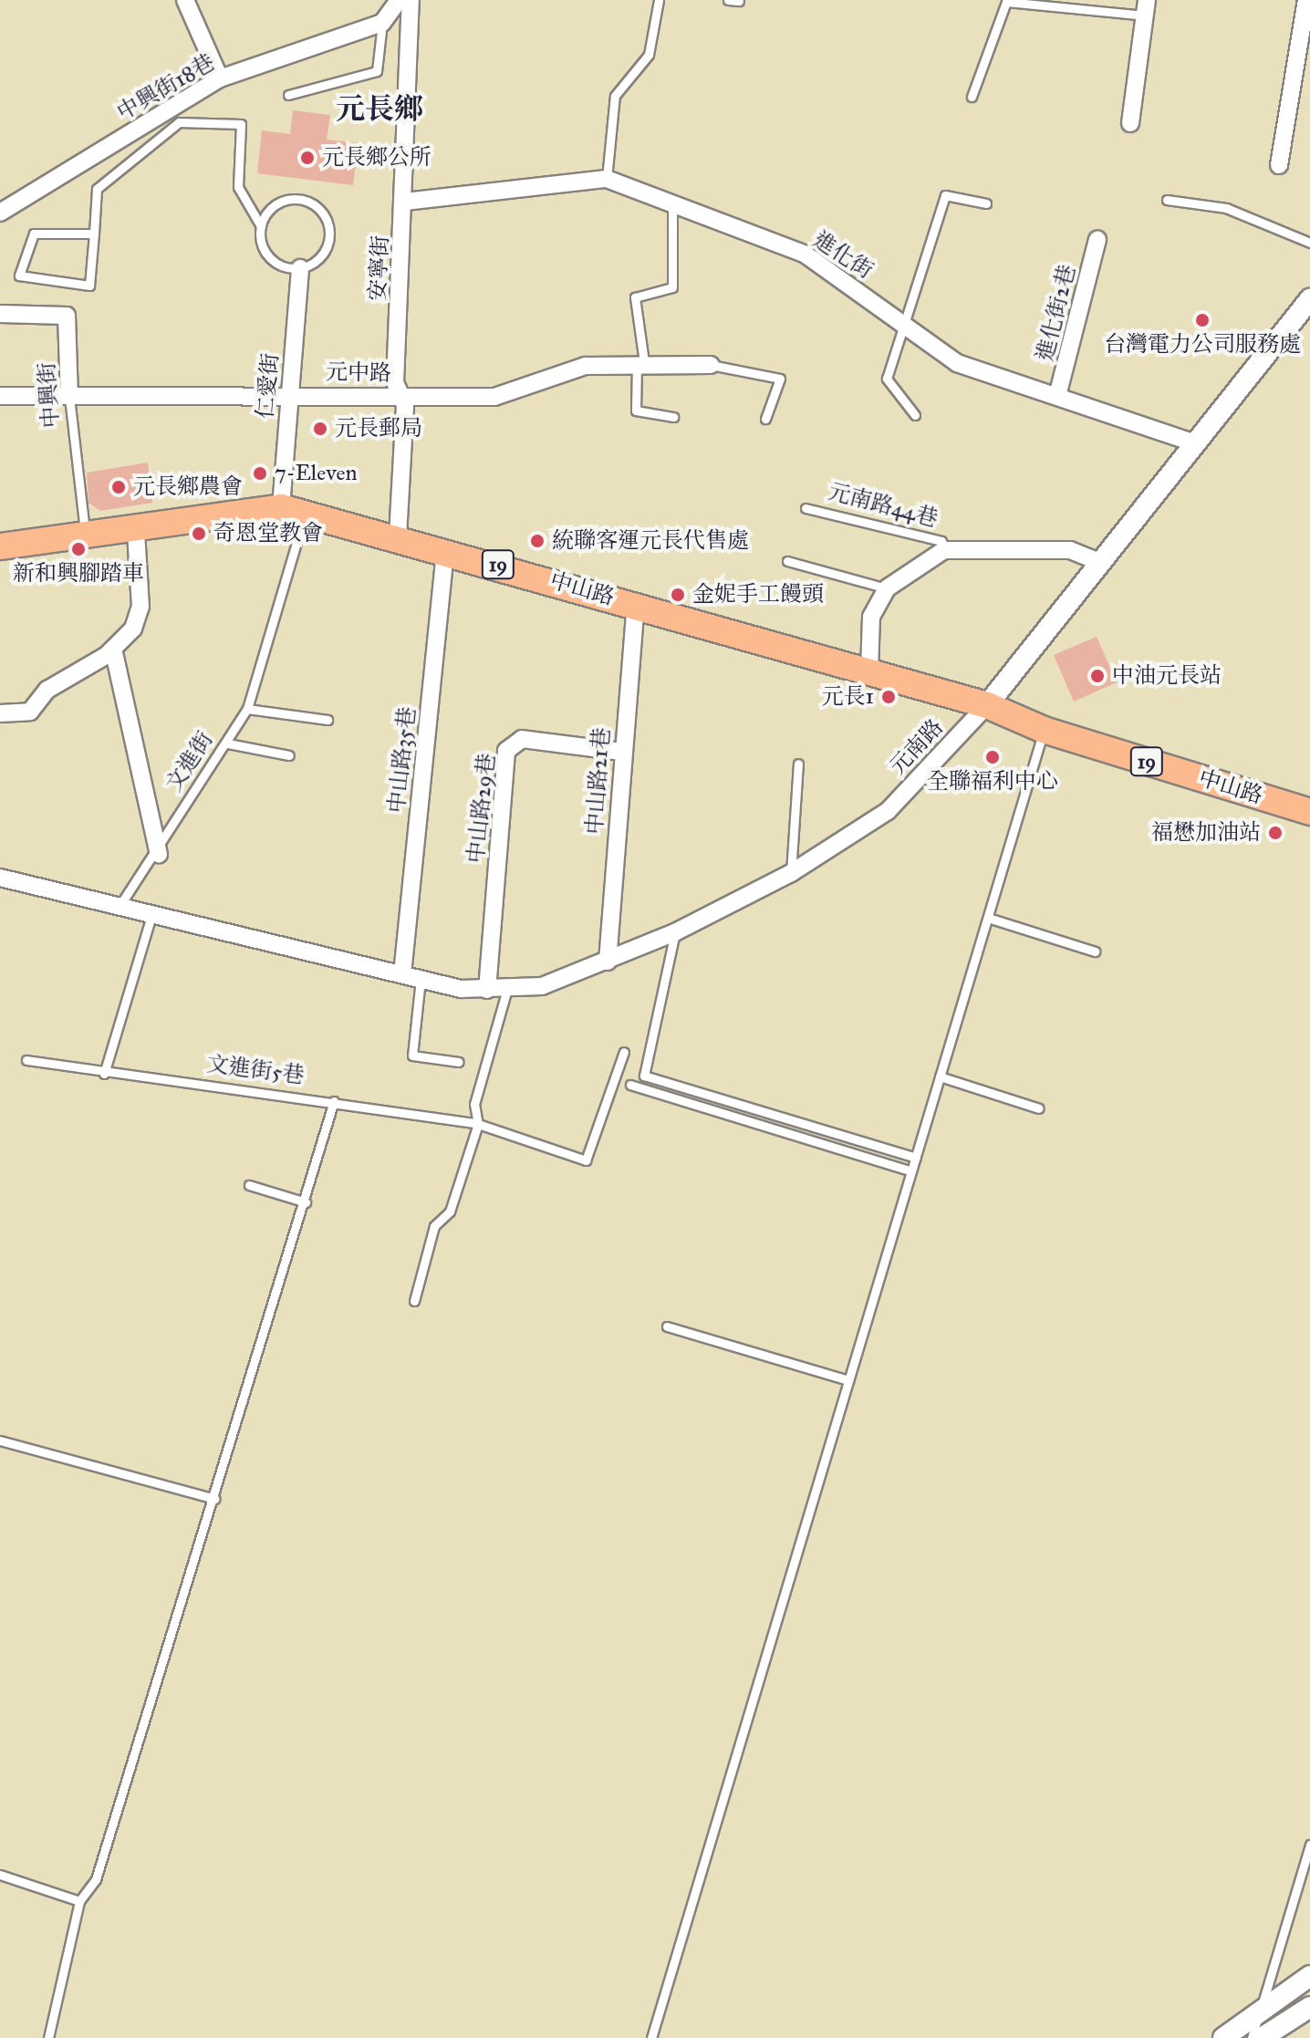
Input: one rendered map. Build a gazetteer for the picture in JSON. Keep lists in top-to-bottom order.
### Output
{
  "streets": {
    "main road": ["19", "中山路"],
    "street": [
      "中興街18巷",
      "進化街",
      "安寧街",
      "進化街2巷",
      "元中路",
      "仁愛街",
      "中興街",
      "元南路44巷",
      "元南路",
      "中山路35巷",
      "中山路21巷",
      "中山路29巷"
    ],
    "lane": ["文進街", "文進街5巷"]
  },
  "crossings": [
    ["進化街", "安寧街"],
    ["進化街", "進化街2巷"],
    ["進化街", "元南路"],
    ["安寧街", "元中路"],
    ["安寧街", "中山路"],
    ["元中路", "仁愛街"],
    ["元中路", "中興街"],
    ["仁愛街", "中山路"],
    ["仁愛街", "文進街"],
    ["中興街", "中山路"],
    ["元南路44巷", "元南路"],
    ["中山路", "元南路"],
    ["中山路", "中山路35巷"],
    ["中山路", "文進街"],
    ["中山路", "中山路21巷"],
    ["元南路", "中山路35巷"],
    ["元南路", "中山路21巷"],
    ["元南路", "中山路29巷"],
    ["中山路21巷", "中山路29巷"]
  ],
  "districts": ["元長鄉"],
  "places": [
    "元長鄉公所",
    "台灣電力公司服務處",
    "元長郵局",
    "7-Eleven",
    "元長鄉農會",
    "奇恩堂教會",
    "統聯客運元長代售處",
    "新和興腳踏車",
    "金妮手工饅頭",
    "中油元長站",
    "元長1",
    "全聯福利中心",
    "福懋加油站"
  ]
}
